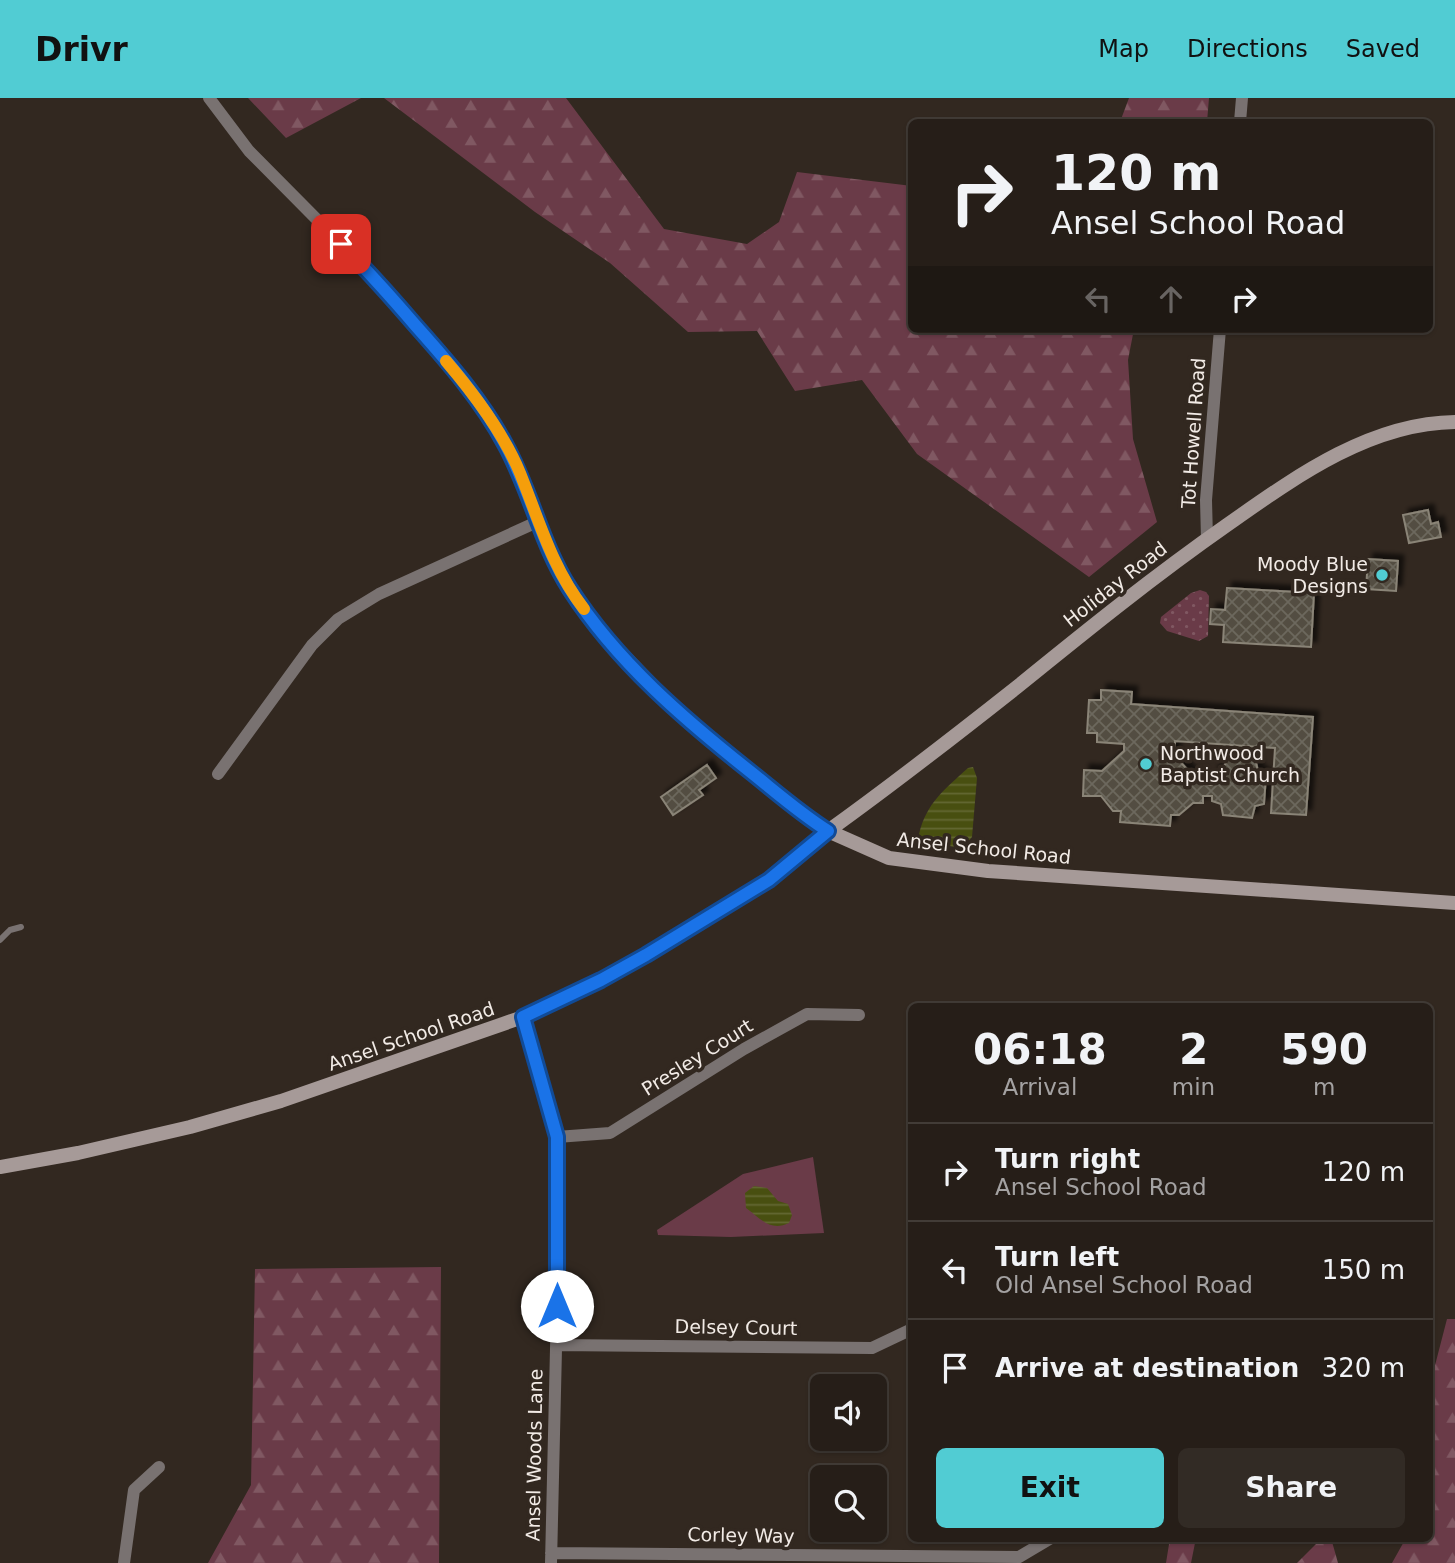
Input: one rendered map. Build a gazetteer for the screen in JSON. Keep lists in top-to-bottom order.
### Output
{
  "streets": {
    "street": [
      "Tot Howell Road",
      "Holiday Road",
      "Ansel School Road",
      "Presley Court",
      "Delsey Court",
      "Ansel Woods Lane",
      "Corley Way"
    ]
  },
  "crossings": [
    ["Tot Howell Road", "Holiday Road"],
    ["Holiday Road", "Ansel School Road"],
    ["Ansel School Road", "Ansel Woods Lane"],
    ["Presley Court", "Ansel Woods Lane"],
    ["Delsey Court", "Ansel Woods Lane"],
    ["Ansel Woods Lane", "Corley Way"]
  ],
  "places": ["Moody Blue Designs", "Northwood Baptist Church"],
  "page": {
    "header": "Drivr",
    "nav": ["Map", "Directions", "Saved"],
    "turn": ["120 m", "Ansel School Road"],
    "eta": [
      "06:18",
      "Arrival",
      "2",
      "min",
      "590",
      "m"
    ],
    "list": [
      {
        "name": "Turn right",
        "note": "Ansel School Road",
        "value": "120 m"
      },
      {
        "name": "Turn left",
        "note": "Old Ansel School Road",
        "value": "150 m"
      },
      {
        "name": "Arrive at destination",
        "value": "320 m"
      }
    ],
    "buttons": ["Exit", "Share"]
  }
}
